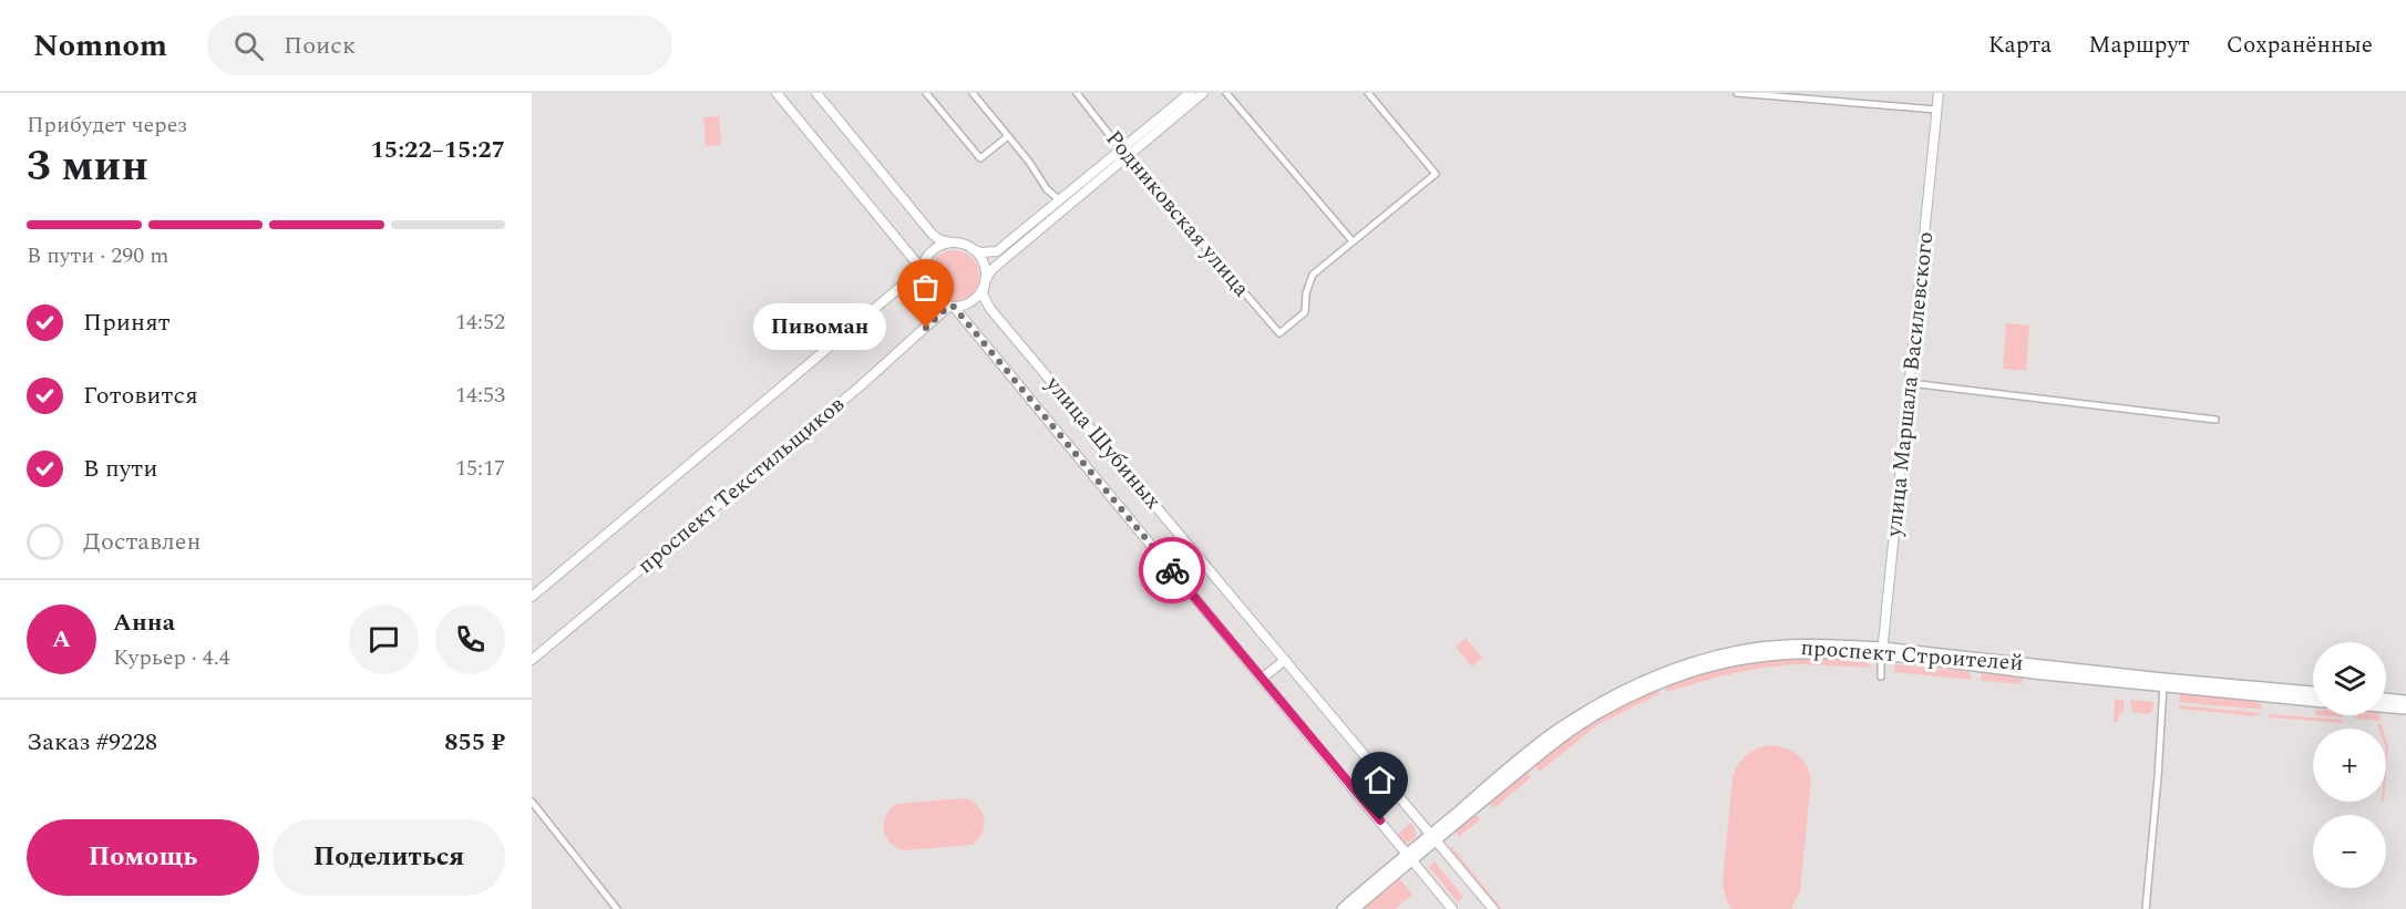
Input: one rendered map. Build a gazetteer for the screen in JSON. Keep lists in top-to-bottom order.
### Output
{
  "streets": {
    "main road": [
      "улица Маршала Василевского",
      "улица Шубиных",
      "проспект Текстильщиков",
      "проспект Строителей"
    ],
    "street": ["Родниковская улица"]
  },
  "crossings": [
    ["улица Маршала Василевского", "проспект Строителей"],
    ["улица Шубиных", "проспект Текстильщиков"],
    ["улица Шубиных", "проспект Строителей"]
  ],
  "places": ["Пивоман"],
  "page": {
    "header": "Nomnom",
    "search": "Поиск",
    "nav": ["Карта", "Маршрут", "Сохранённые"],
    "heading": ["3 мин", "Прибудет через", "15:22–15:27"],
    "panel": [
      "Анна",
      "Курьер · 4.4",
      "Заказ #9228",
      "855 ₽"
    ],
    "bar": "В пути · 290 m",
    "list": [
      ["Принят", "14:52"],
      ["Готовится", "14:53"],
      ["В пути", "15:17"],
      "Доставлен"
    ],
    "bubble": "Пивоман",
    "round": "А",
    "map_buttons": ["+", "−"],
    "buttons": ["Помощь", "Поделиться"]
  }
}
